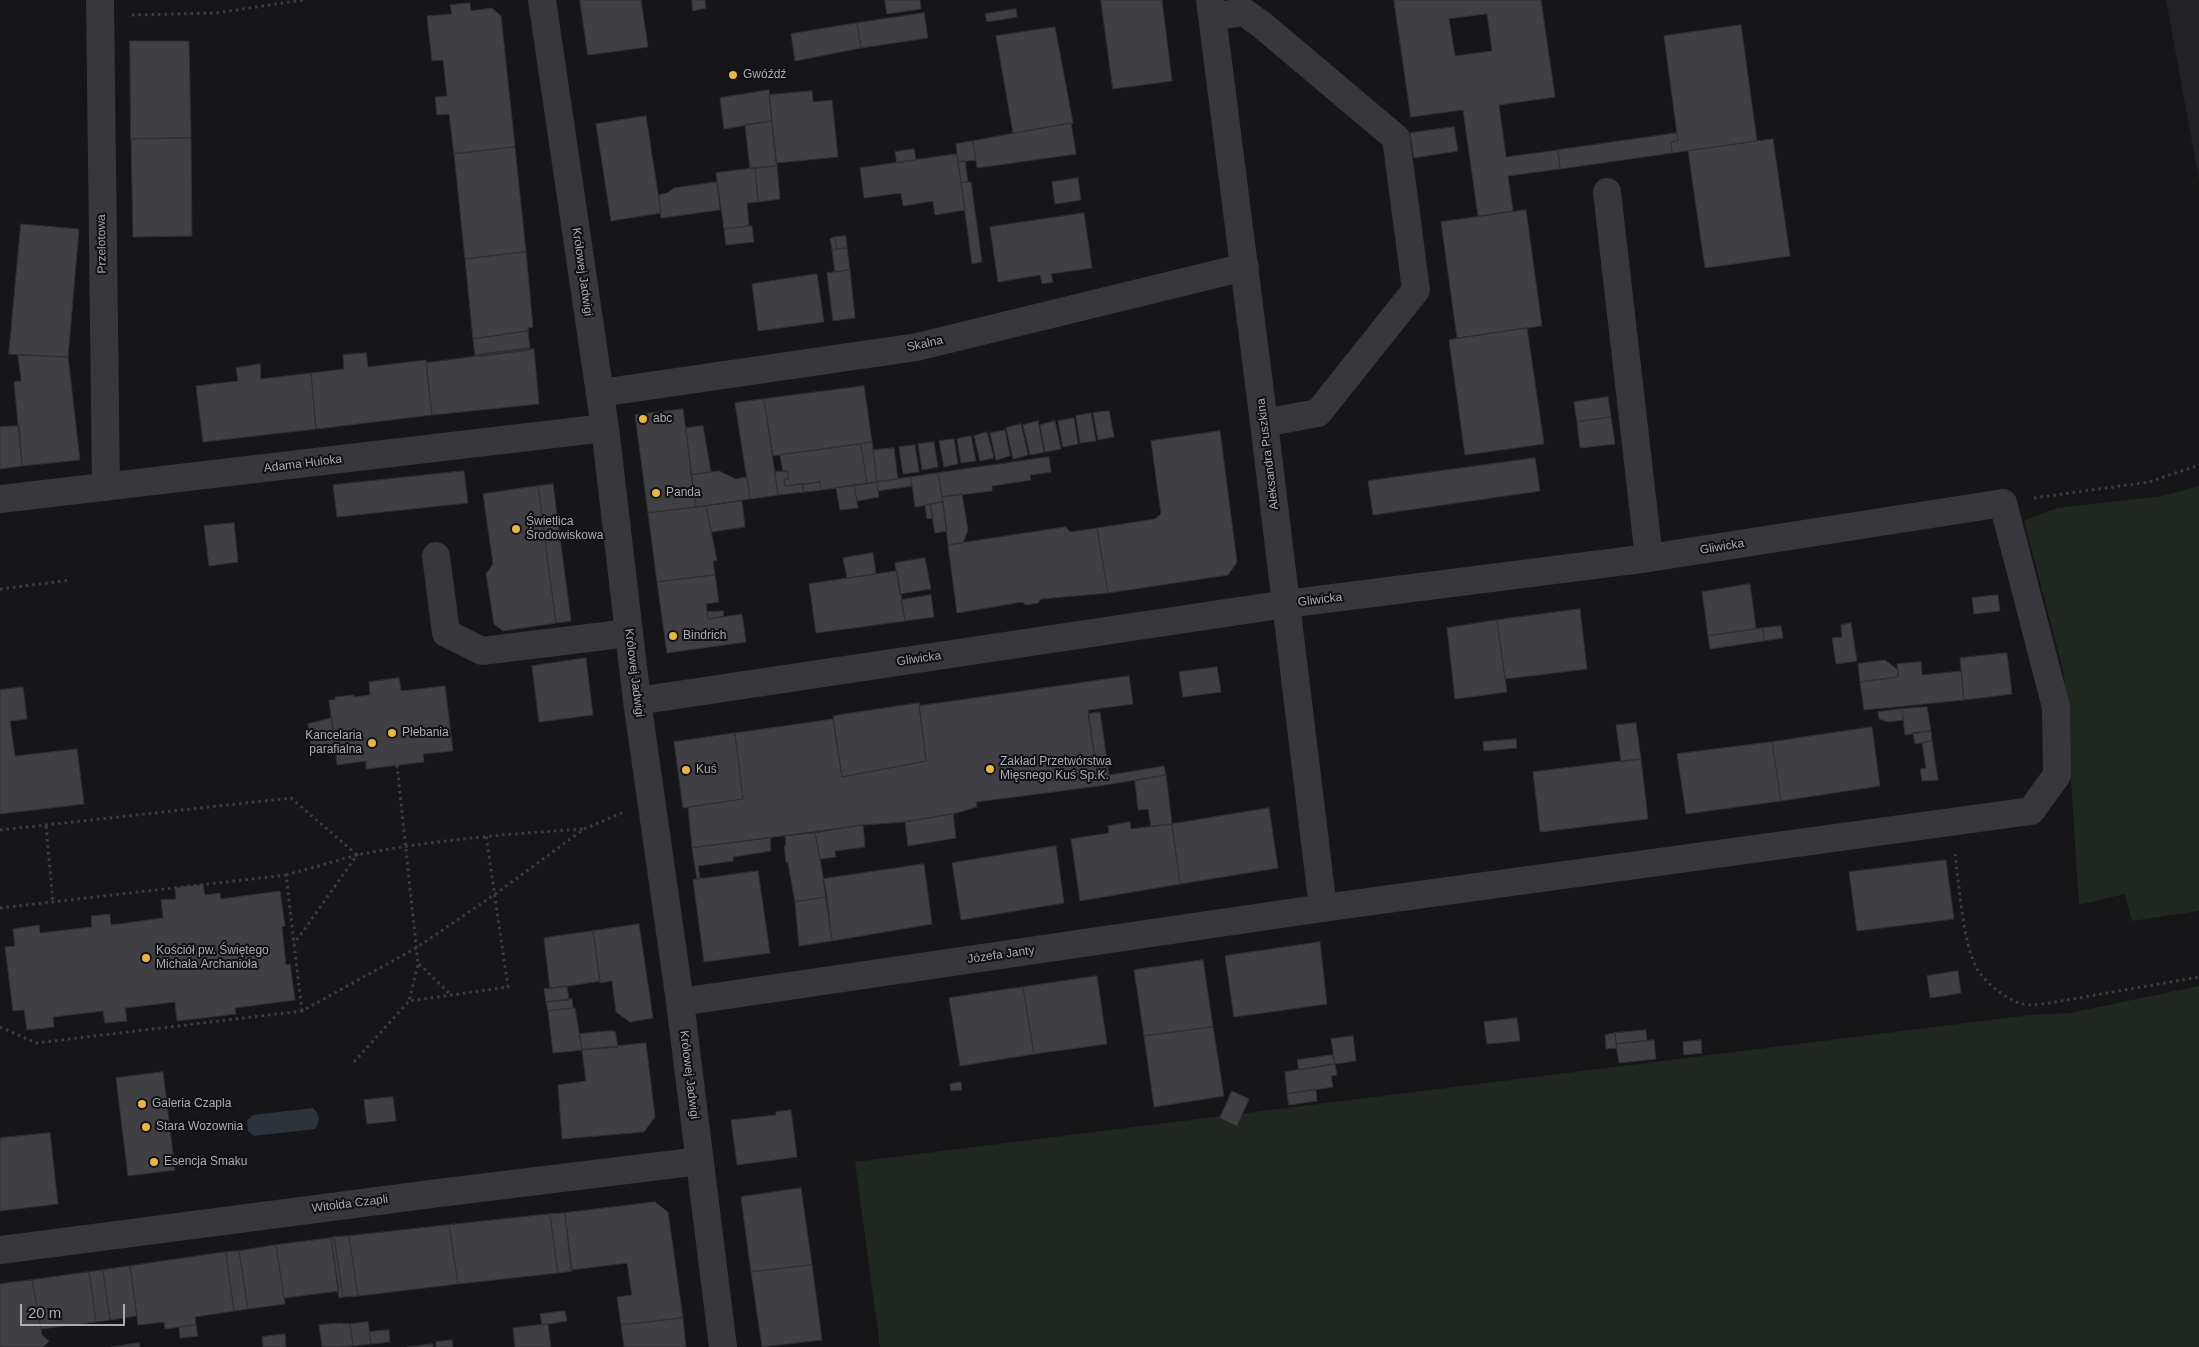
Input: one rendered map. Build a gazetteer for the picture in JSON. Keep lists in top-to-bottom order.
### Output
{
  "streets": {
    "street": [
      "Przelotowa",
      "Królowej Jadwigi",
      "Skalna",
      "Aleksandra Puszkina",
      "Adama Huloka",
      "Gliwicka",
      "Józefa Janty",
      "Witolda Czapli"
    ]
  },
  "crossings": [
    ["Przelotowa", "Adama Huloka"],
    ["Królowej Jadwigi", "Skalna"],
    ["Królowej Jadwigi", "Adama Huloka"],
    ["Królowej Jadwigi", "Gliwicka"],
    ["Królowej Jadwigi", "Józefa Janty"],
    ["Królowej Jadwigi", "Witolda Czapli"],
    ["Skalna", "Aleksandra Puszkina"],
    ["Aleksandra Puszkina", "Gliwicka"],
    ["Aleksandra Puszkina", "Józefa Janty"],
    ["Gliwicka", "Józefa Janty"]
  ],
  "places": [
    "Gwóźdź",
    "abc",
    "Panda",
    "Świetlica Środowiskowa",
    "Bindrich",
    "Plebania",
    "Kancelaria parafialna",
    "Zakład Przetwórstwa Mięsnego Kuś Sp.K.",
    "Kuś",
    "Kościół pw. Świętego Michała Archanioła",
    "Galeria Czapla",
    "Stara Wozownia",
    "Esencja Smaku"
  ],
  "scale_bar": "20 m"
}
